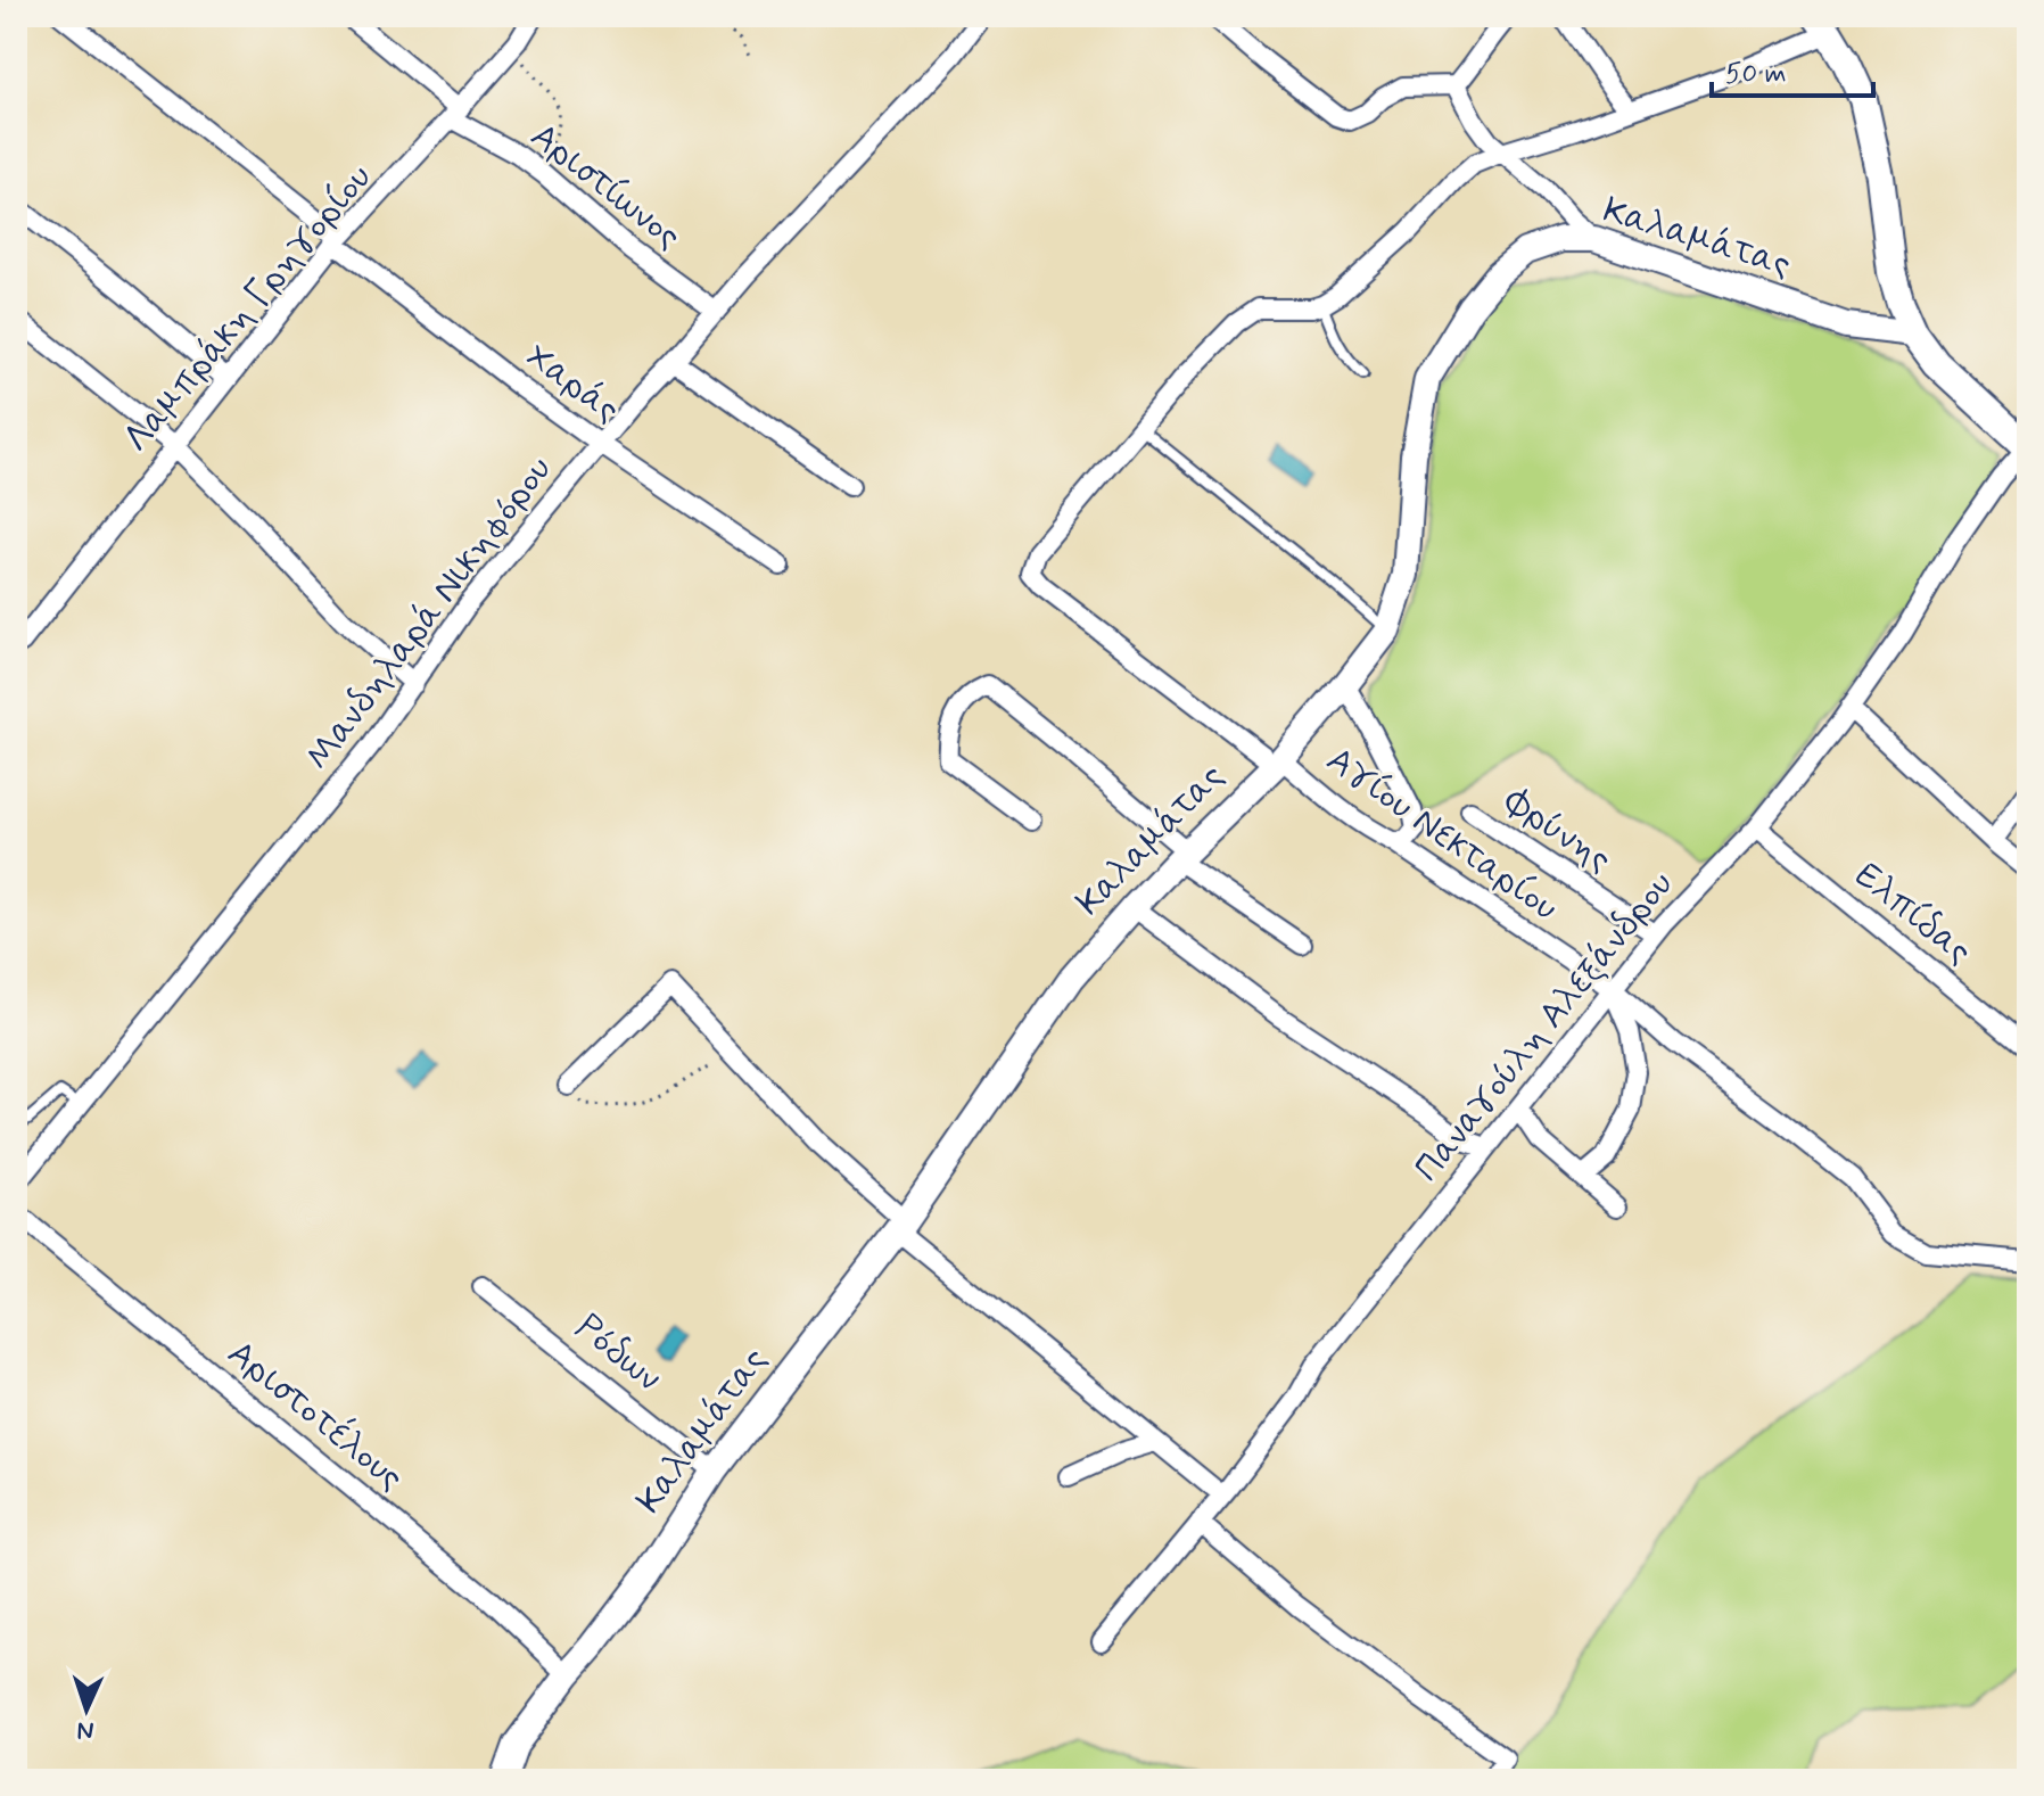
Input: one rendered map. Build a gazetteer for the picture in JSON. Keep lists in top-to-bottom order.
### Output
{
  "streets": {
    "street": [
      "Αριστίωνος",
      "Καλαμάτας",
      "Λαμπράκη Γρηγορίου",
      "Χαράς",
      "Μανδηλαρά Νικηφόρου",
      "Φρύνης",
      "Αγίου Νεκταρίου",
      "Ελπίδας",
      "Παναγούλη Αλεξάνδρου",
      "Ρόδων",
      "Αριστοτέλους"
    ]
  },
  "crossings": [
    ["Αριστίωνος", "Λαμπράκη Γρηγορίου"],
    ["Αριστίωνος", "Μανδηλαρά Νικηφόρου"],
    ["Καλαμάτας", "Αγίου Νεκταρίου"],
    ["Καλαμάτας", "Ρόδων"],
    ["Καλαμάτας", "Αριστοτέλους"],
    ["Λαμπράκη Γρηγορίου", "Χαράς"],
    ["Χαράς", "Μανδηλαρά Νικηφόρου"],
    ["Φρύνης", "Παναγούλη Αλεξάνδρου"],
    ["Αγίου Νεκταρίου", "Παναγούλη Αλεξάνδρου"],
    ["Ελπίδας", "Παναγούλη Αλεξάνδρου"]
  ],
  "scale_bar": "50 m",
  "north": "bottom"
}
